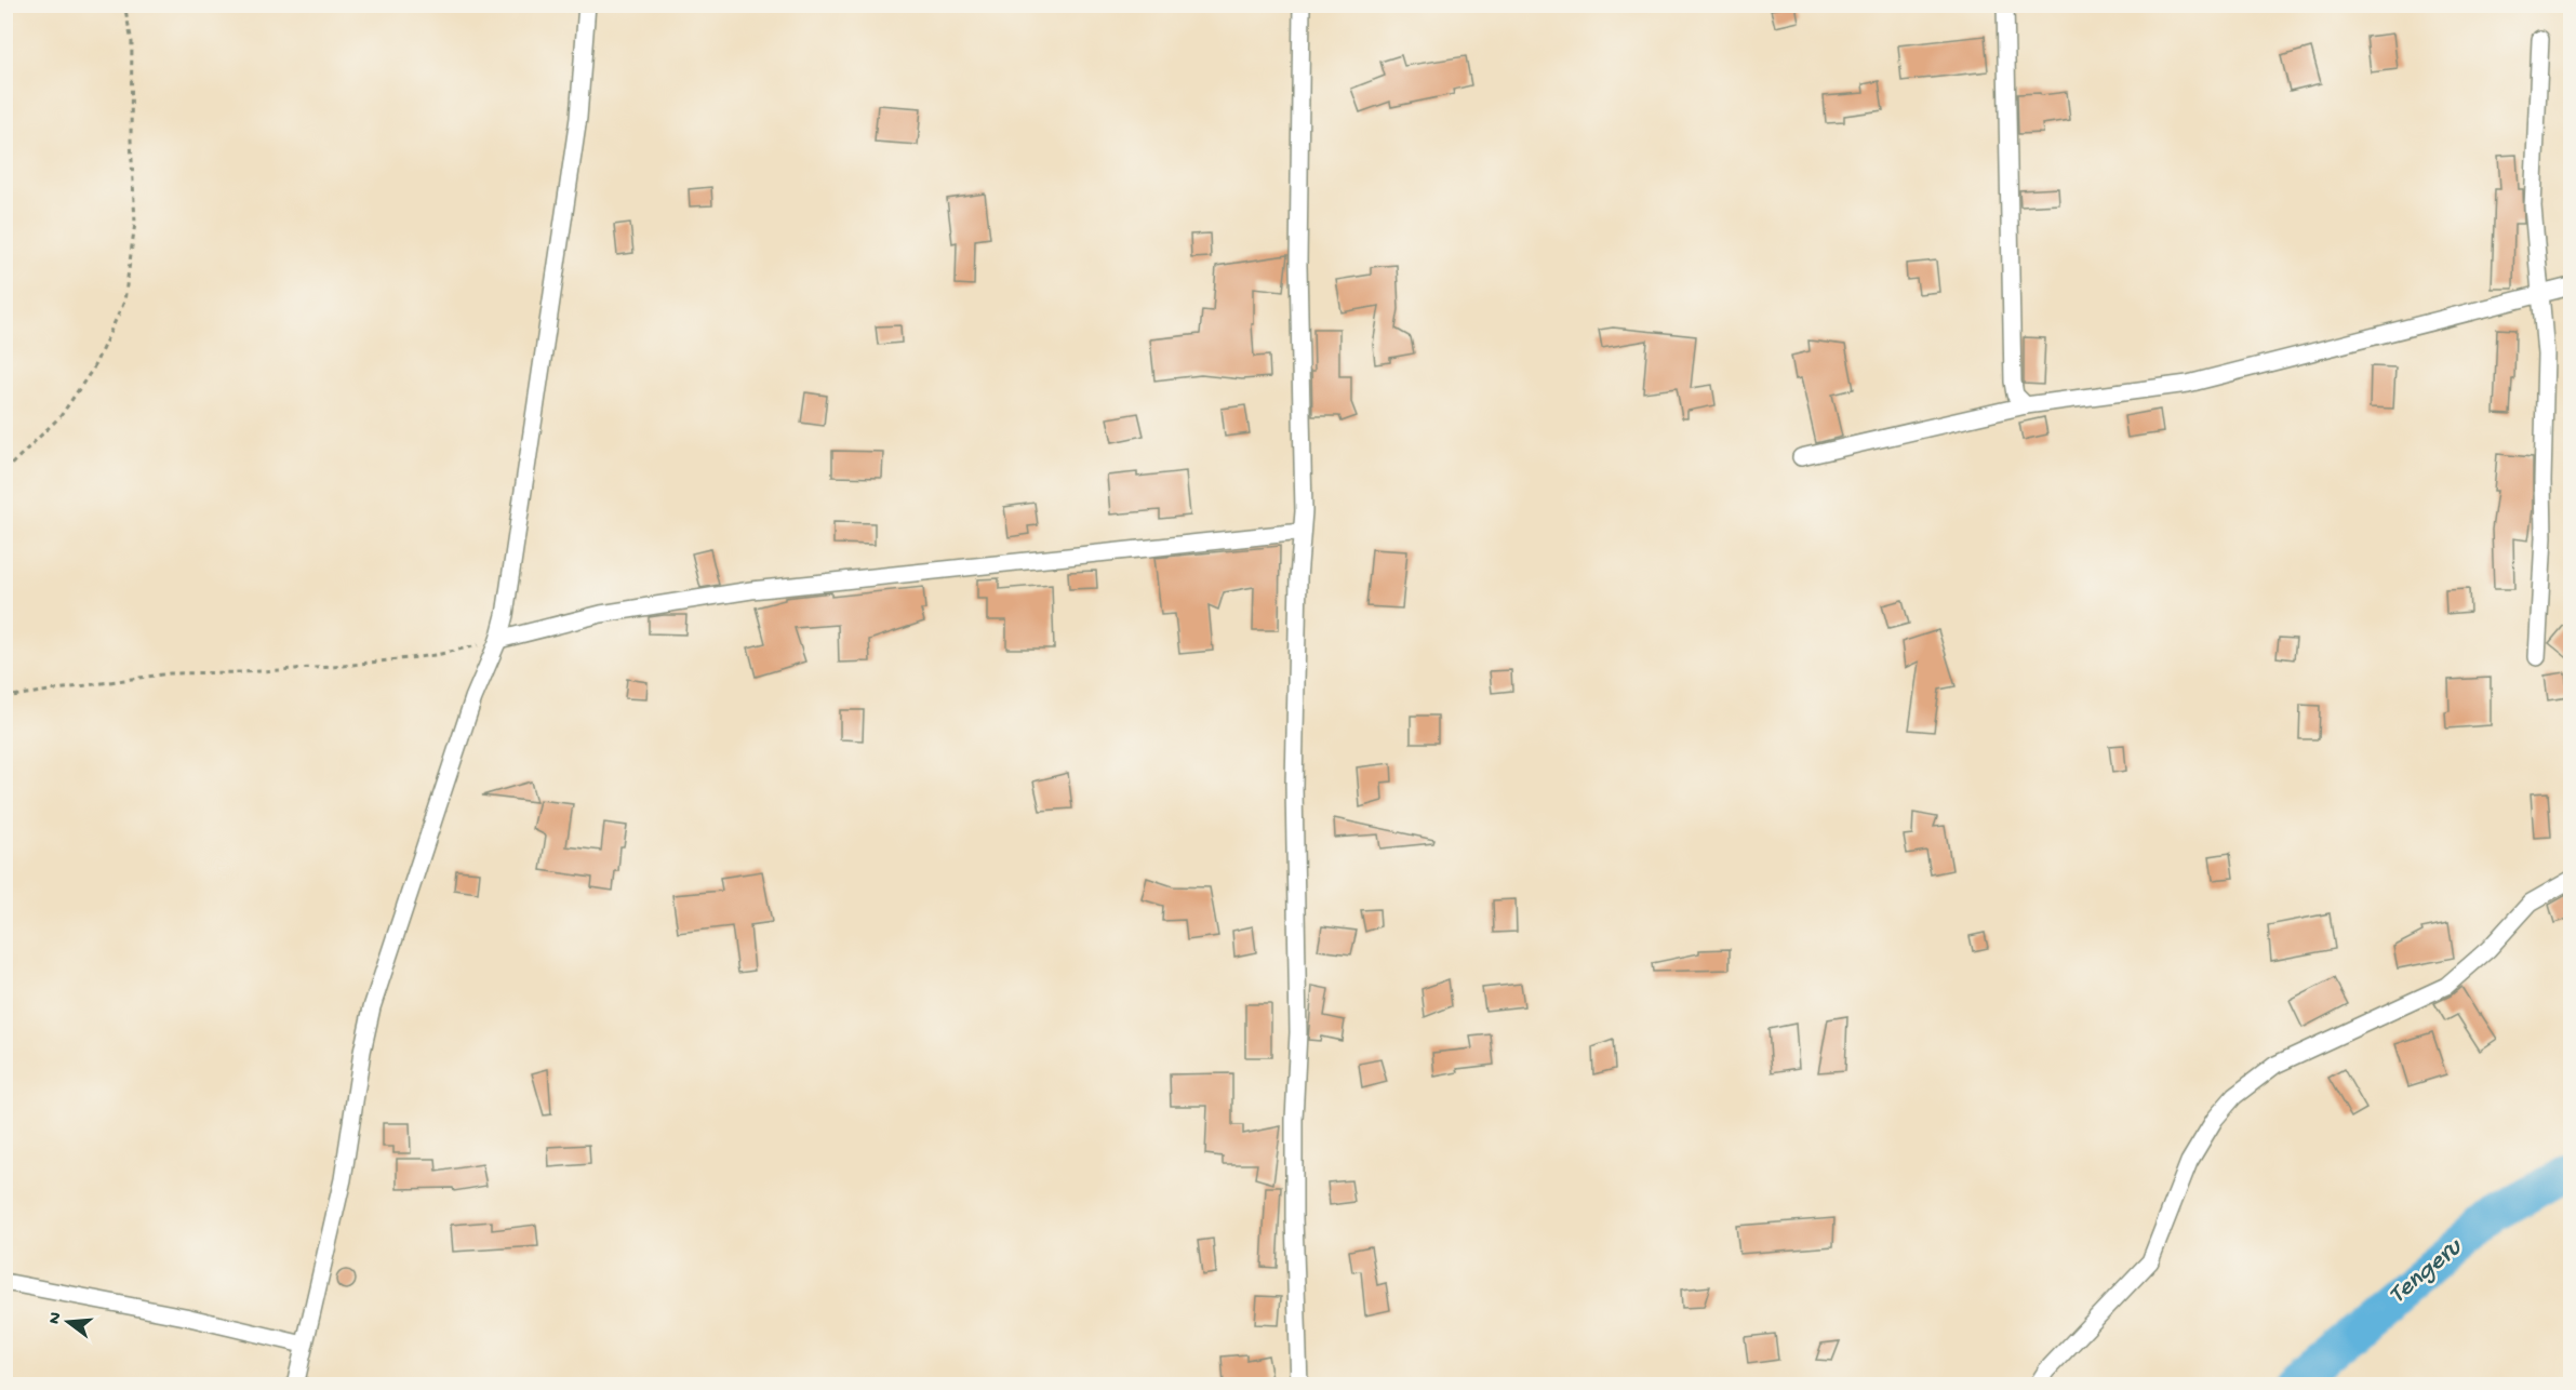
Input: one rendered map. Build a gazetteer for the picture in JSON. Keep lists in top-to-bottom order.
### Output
{
  "water": ["Tengeru"],
  "north": "left"
}
